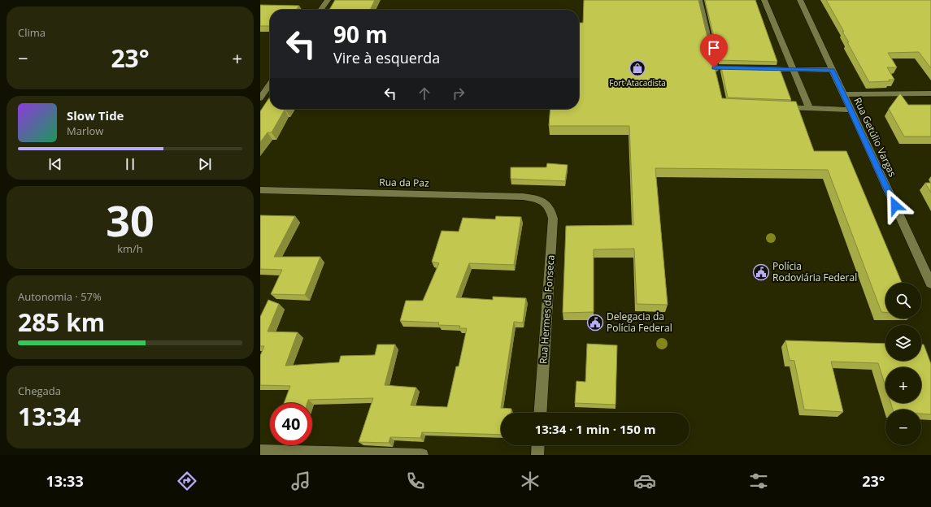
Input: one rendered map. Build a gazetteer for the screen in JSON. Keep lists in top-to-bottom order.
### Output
{
  "streets": {
    "street": ["Rua Getúlio Vargas", "Rua da Paz", "Rua Hermes da Fonseca"]
  },
  "crossings": [
    ["Rua da Paz", "Rua Hermes da Fonseca"]
  ],
  "places": {
    "shop": ["Fort Atacadista"],
    "public building": ["Polícia Rodoviária Federal", "Delegacia da Polícia Federal"]
  },
  "page": {
    "tile": [
      "Clima",
      ["30", "km/h"],
      ["Autonomia · 57%", "285 km"],
      ["Chegada", "13:34"]
    ],
    "turn": ["90 m", "Vire à esquerda"],
    "heat": ["−", "23°", "+"],
    "song": ["Slow Tide", "Marlow"],
    "map_buttons": ["+", "−"],
    "limit": "40",
    "trip": "13:34 · 1 min · 150 m",
    "tabs": ["13:33", "23°"]
  }
}
